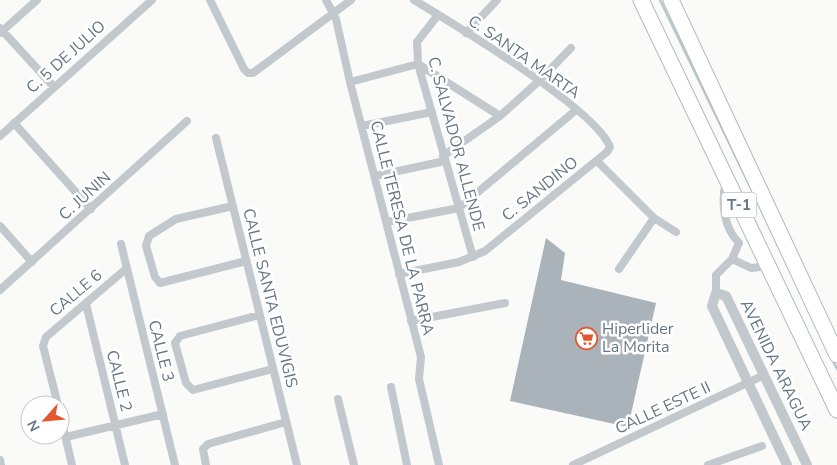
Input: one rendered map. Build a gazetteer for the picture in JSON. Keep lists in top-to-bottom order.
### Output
{
  "streets": {
    "highway": ["T-1"],
    "street": [
      "C. 5 DE JULIO",
      "C. SANTA MARTA",
      "C. SALVADOR ALLENDE",
      "C. SANDINO",
      "C. JUNIN",
      "CALLE TERESA DE LA PARRA",
      "CALLE 6",
      "CALLE SANTA EDUVIGIS",
      "CALLE 3",
      "AVENIDA ARAGUA",
      "CALLE 2",
      "CALLE ESTE II"
    ]
  },
  "crossings": [
    ["C. SANTA MARTA", "C. SALVADOR ALLENDE"],
    ["C. SANTA MARTA", "C. SANDINO"],
    ["C. SALVADOR ALLENDE", "C. SANDINO"],
    ["C. SANDINO", "CALLE TERESA DE LA PARRA"],
    ["CALLE 6", "CALLE 3"],
    ["CALLE 6", "CALLE 2"],
    ["AVENIDA ARAGUA", "CALLE ESTE II"]
  ],
  "places": {
    "supermarket": ["Hiperlider La Morita"]
  },
  "north": "bottom left"
}
